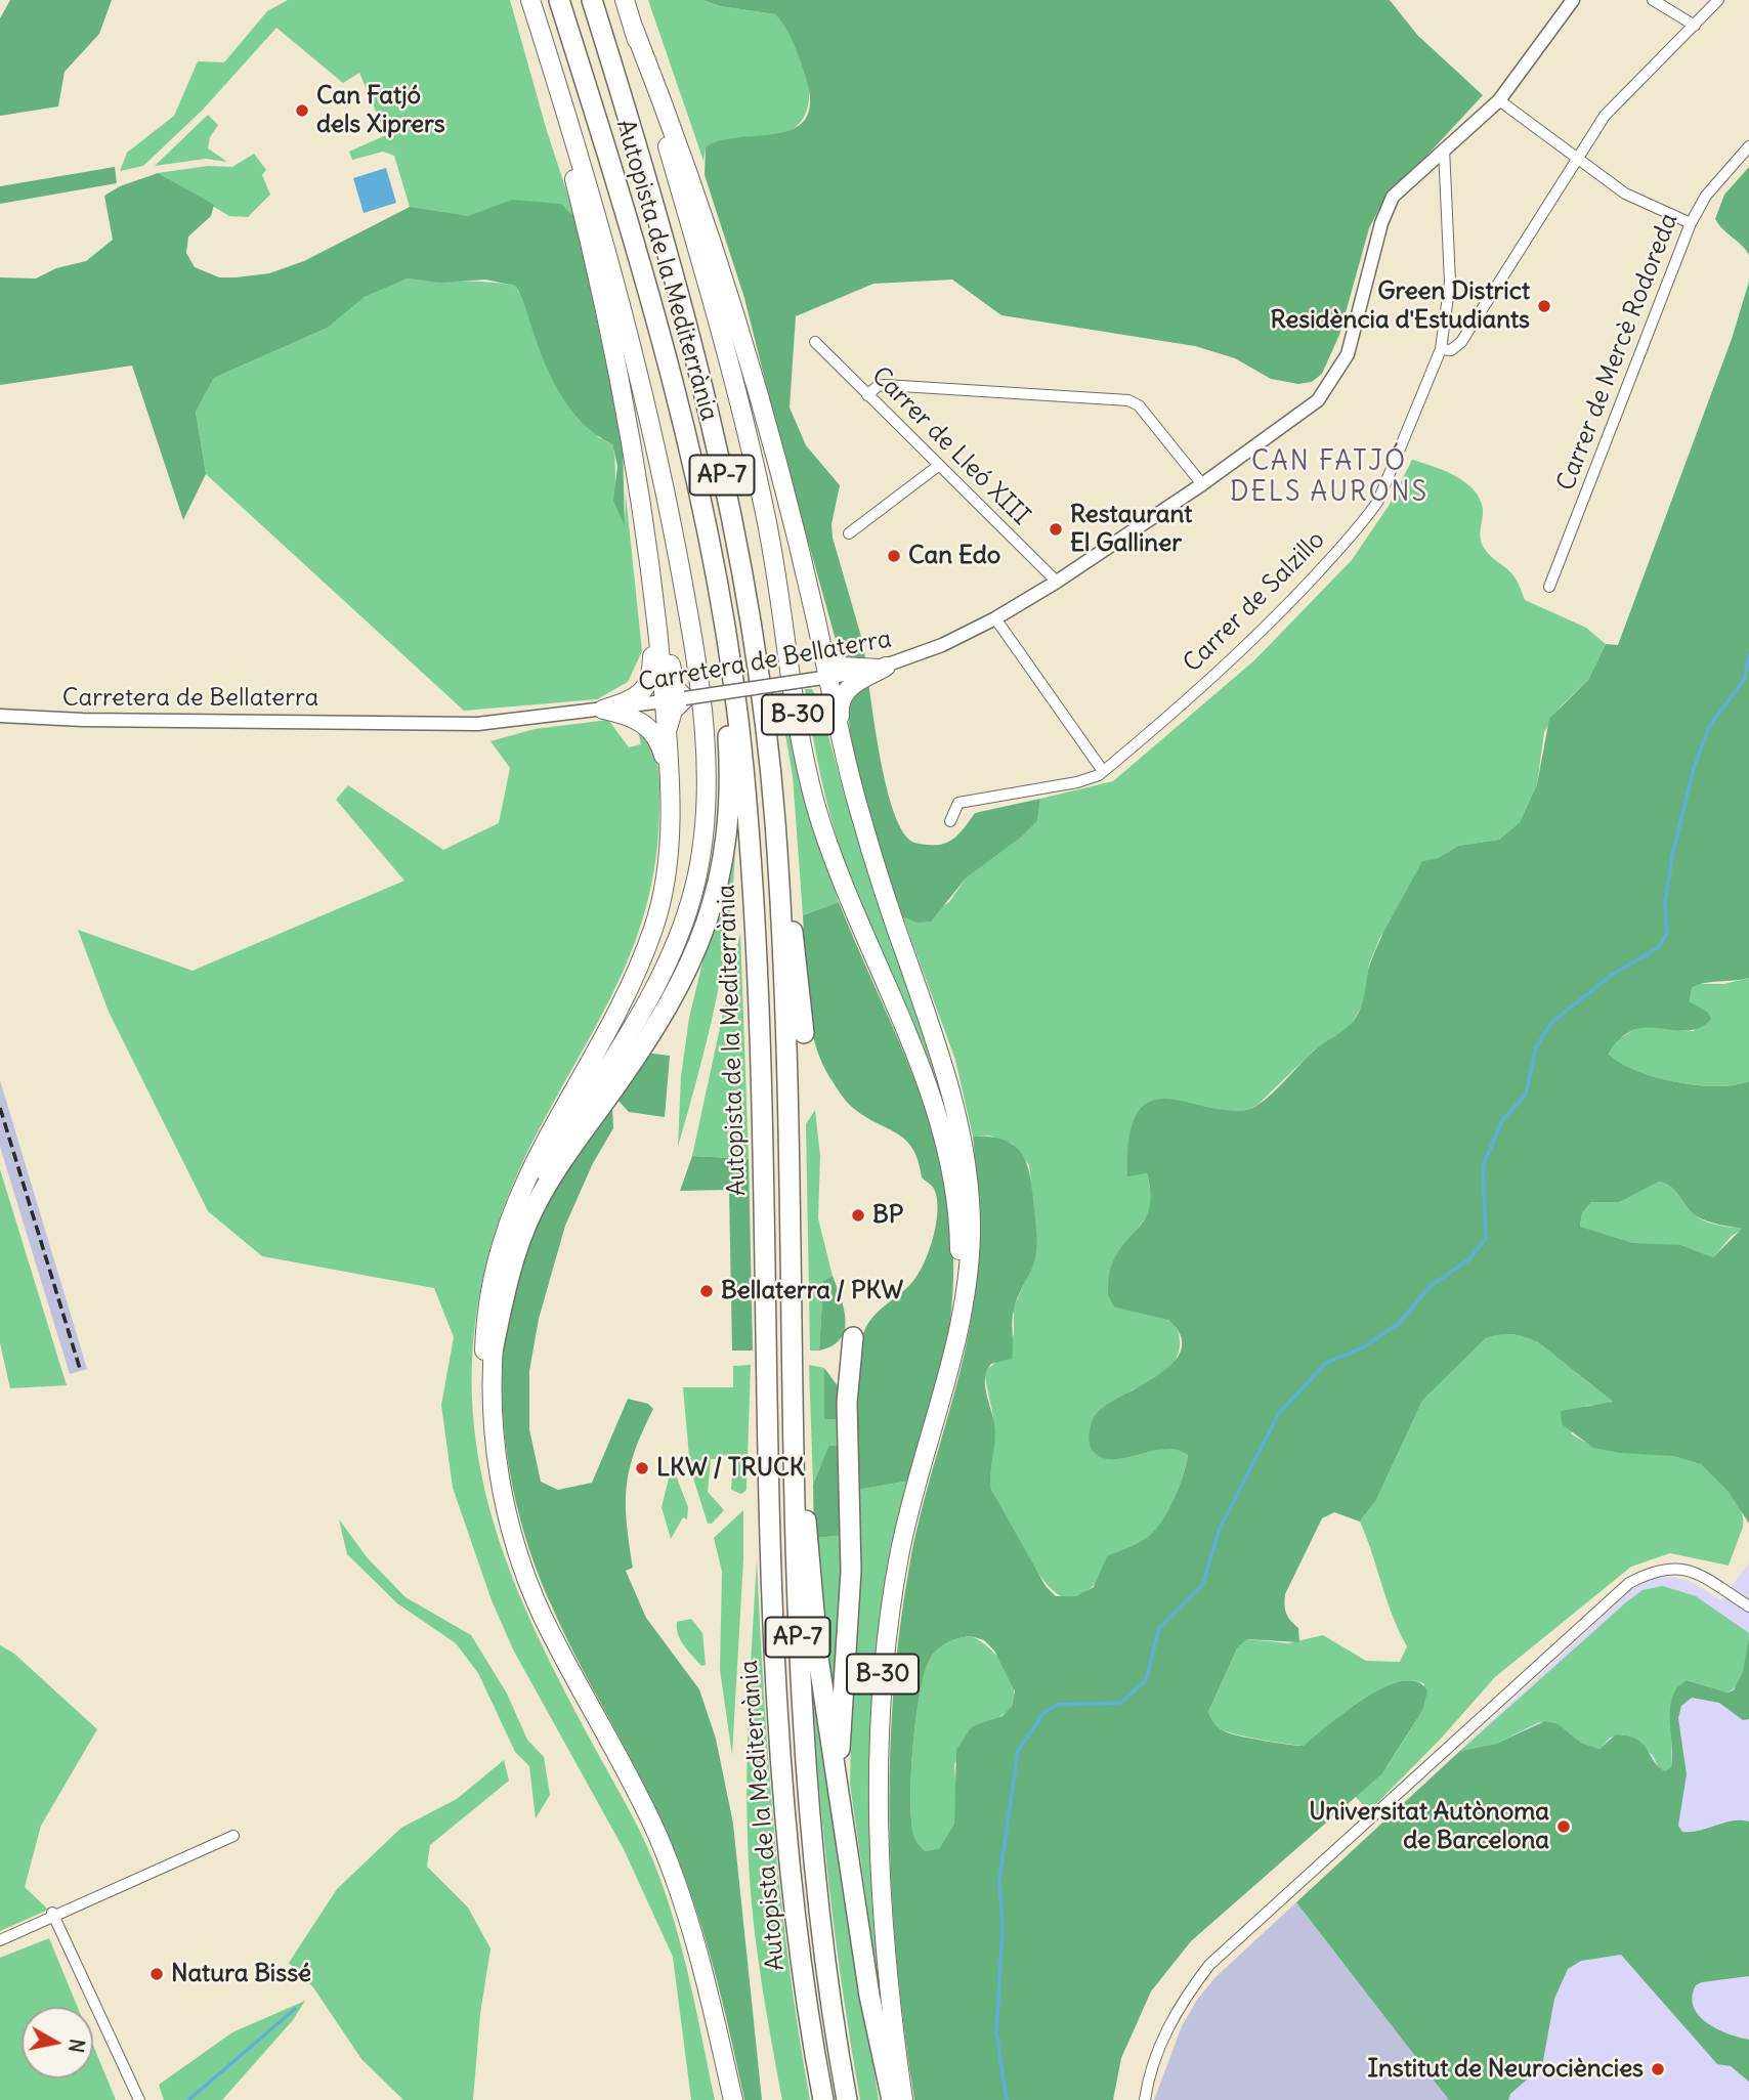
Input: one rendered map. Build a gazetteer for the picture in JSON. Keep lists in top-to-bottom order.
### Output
{
  "streets": {
    "highway": ["Autopista de la Mediterrània", "AP-7", "B-30"],
    "street": [
      "Carrer de Mercè Rodoreda",
      "Carrer de Lleó XIII",
      "Carrer de Salzillo",
      "Carretera de Bellaterra"
    ]
  },
  "crossings": [
    ["Carrer de Lleó XIII", "Carretera de Bellaterra"],
    ["Carrer de Salzillo", "Carretera de Bellaterra"]
  ],
  "districts": ["CAN FATJÓ DELS AURONS"],
  "places": [
    "Can Fatjó dels Xiprers",
    "Green District Residència d'Estudiants",
    "Restaurant El Galliner",
    "Can Edo",
    "BP",
    "Bellaterra / PKW",
    "LKW / TRUCK",
    "Universitat Autònoma de Barcelona",
    "Natura Bissé",
    "Institut de Neurociències"
  ],
  "north": "right"
}
